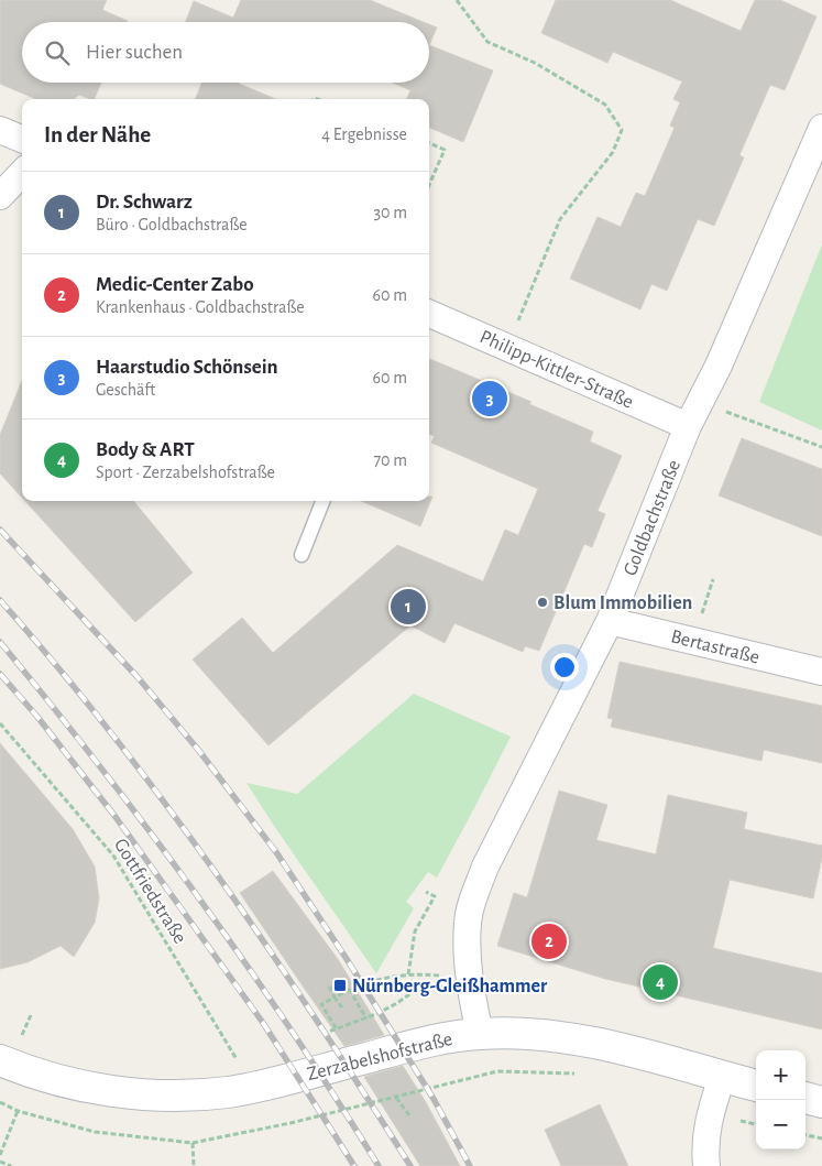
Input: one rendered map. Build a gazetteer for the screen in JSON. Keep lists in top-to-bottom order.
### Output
{
  "streets": {
    "street": [
      "Philipp-Kittler-Straße",
      "Goldbachstraße",
      "Bertastraße",
      "Zerzabelshofstraße"
    ],
    "path": ["Gottfriedstraße"]
  },
  "crossings": [
    ["Philipp-Kittler-Straße", "Goldbachstraße"],
    ["Goldbachstraße", "Bertastraße"],
    ["Goldbachstraße", "Zerzabelshofstraße"]
  ],
  "places": {
    "other": ["Blum Immobilien"],
    "transit": ["Nürnberg-Gleißhammer"]
  },
  "page": {
    "search": "Hier suchen",
    "heading": ["In der Nähe", "4 Ergebnisse"],
    "list": [
      {
        "mark": "1",
        "name": "Dr. Schwarz",
        "note": "Büro · Goldbachstraße",
        "value": "30 m"
      },
      {
        "mark": "2",
        "name": "Medic-Center Zabo",
        "note": "Krankenhaus · Goldbachstraße",
        "value": "60 m"
      },
      {
        "mark": "3",
        "name": "Haarstudio Schönsein",
        "note": "Geschäft",
        "value": "60 m"
      },
      {
        "mark": "4",
        "name": "Body & ART",
        "note": "Sport · Zerzabelshofstraße",
        "value": "70 m"
      }
    ],
    "pins": [
      "3",
      "1",
      "2",
      "4"
    ],
    "map_buttons": ["+", "−"]
  }
}
